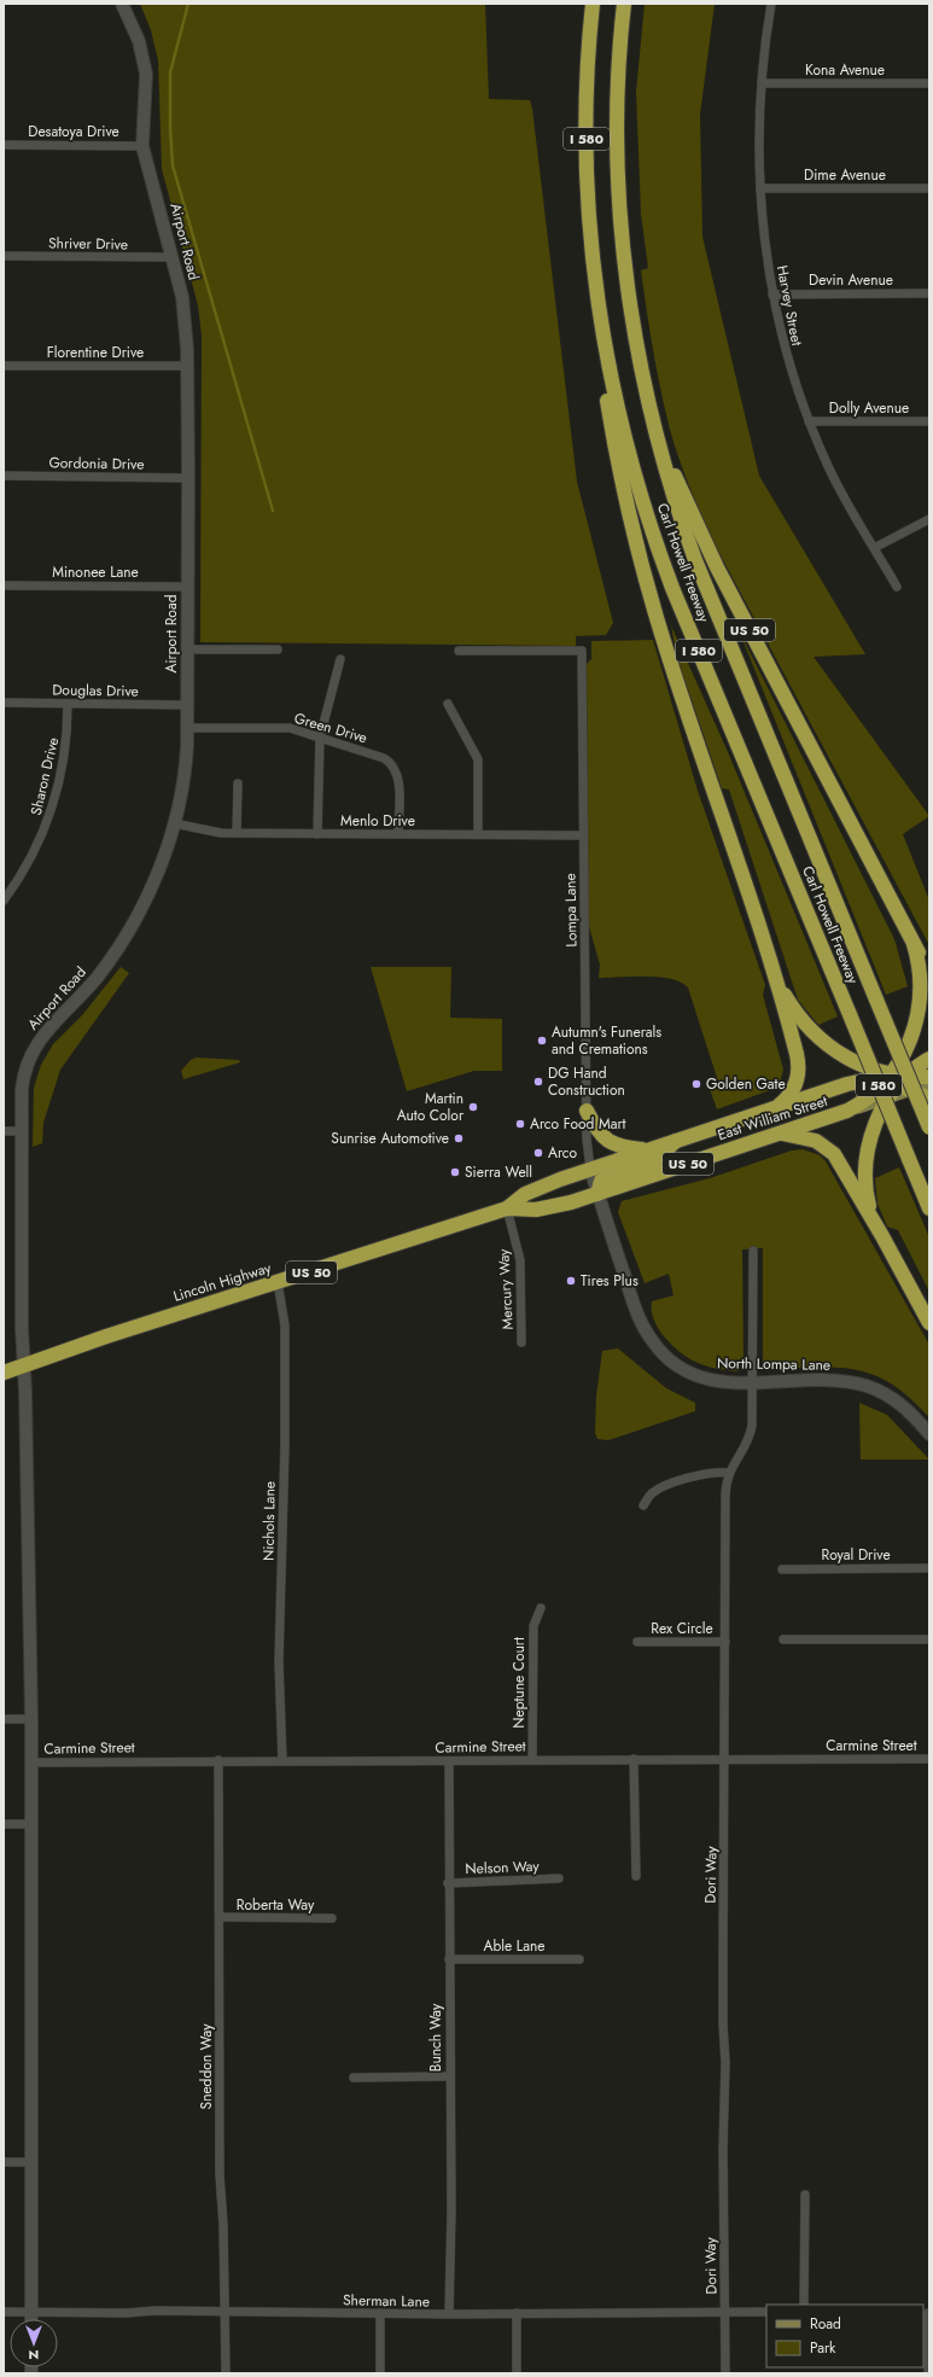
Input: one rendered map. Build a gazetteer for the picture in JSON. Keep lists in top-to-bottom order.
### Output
{
  "streets": {
    "highway": [
      "I 580",
      "Carl Howell Freeway",
      "US 50",
      "East William Street",
      "Lincoln Highway"
    ],
    "street": [
      "Kona Avenue",
      "Desatoya Drive",
      "Dime Avenue",
      "Airport Road",
      "Shriver Drive",
      "Devin Avenue",
      "Harvey Street",
      "Florentine Drive",
      "Dolly Avenue",
      "Gordonia Drive",
      "Minonee Lane",
      "Douglas Drive",
      "Green Drive",
      "Sharon Drive",
      "Menlo Drive",
      "Lompa Lane",
      "Mercury Way",
      "North Lompa Lane",
      "Nichols Lane",
      "Royal Drive",
      "Rex Circle",
      "Neptune Court",
      "Carmine Street",
      "Nelson Way",
      "Dori Way",
      "Roberta Way",
      "Able Lane",
      "Bunch Way",
      "Sneddon Way",
      "Sherman Lane"
    ]
  },
  "crossings": [
    ["Kona Avenue", "Harvey Street"],
    ["Desatoya Drive", "Airport Road"],
    ["Dime Avenue", "Harvey Street"],
    ["Airport Road", "Shriver Drive"],
    ["Airport Road", "Florentine Drive"],
    ["Airport Road", "Gordonia Drive"],
    ["Airport Road", "Minonee Lane"],
    ["Airport Road", "Douglas Drive"],
    ["Airport Road", "Green Drive"],
    ["Airport Road", "Menlo Drive"],
    ["Airport Road", "Lincoln Highway"],
    ["Airport Road", "Carmine Street"],
    ["Airport Road", "Sherman Lane"],
    ["Devin Avenue", "Harvey Street"],
    ["Harvey Street", "Dolly Avenue"],
    ["Carl Howell Freeway", "US 50"],
    ["US 50", "East William Street"],
    ["Douglas Drive", "Sharon Drive"],
    ["Green Drive", "Menlo Drive"],
    ["Menlo Drive", "Lompa Lane"],
    ["Lompa Lane", "East William Street"],
    ["Lompa Lane", "Lincoln Highway"],
    ["Lompa Lane", "North Lompa Lane"],
    ["East William Street", "Lincoln Highway"],
    ["East William Street", "North Lompa Lane"],
    ["Lincoln Highway", "Mercury Way"],
    ["Lincoln Highway", "North Lompa Lane"],
    ["Lincoln Highway", "Nichols Lane"],
    ["North Lompa Lane", "Dori Way"],
    ["Nichols Lane", "Carmine Street"],
    ["Rex Circle", "Dori Way"],
    ["Neptune Court", "Carmine Street"],
    ["Carmine Street", "Dori Way"],
    ["Carmine Street", "Bunch Way"],
    ["Carmine Street", "Sneddon Way"],
    ["Nelson Way", "Bunch Way"],
    ["Dori Way", "Sherman Lane"],
    ["Roberta Way", "Sneddon Way"],
    ["Able Lane", "Bunch Way"],
    ["Bunch Way", "Sherman Lane"],
    ["Sneddon Way", "Sherman Lane"]
  ],
  "places": [
    "Autumn's Funerals and Cremations",
    "DG Hand Construction",
    "Golden Gate",
    "Martin Auto Color",
    "Arco Food Mart",
    "Sunrise Automotive",
    "Arco",
    "Sierra Well",
    "Tires Plus"
  ],
  "legend": ["Road", "Park"],
  "north": "bottom"
}
